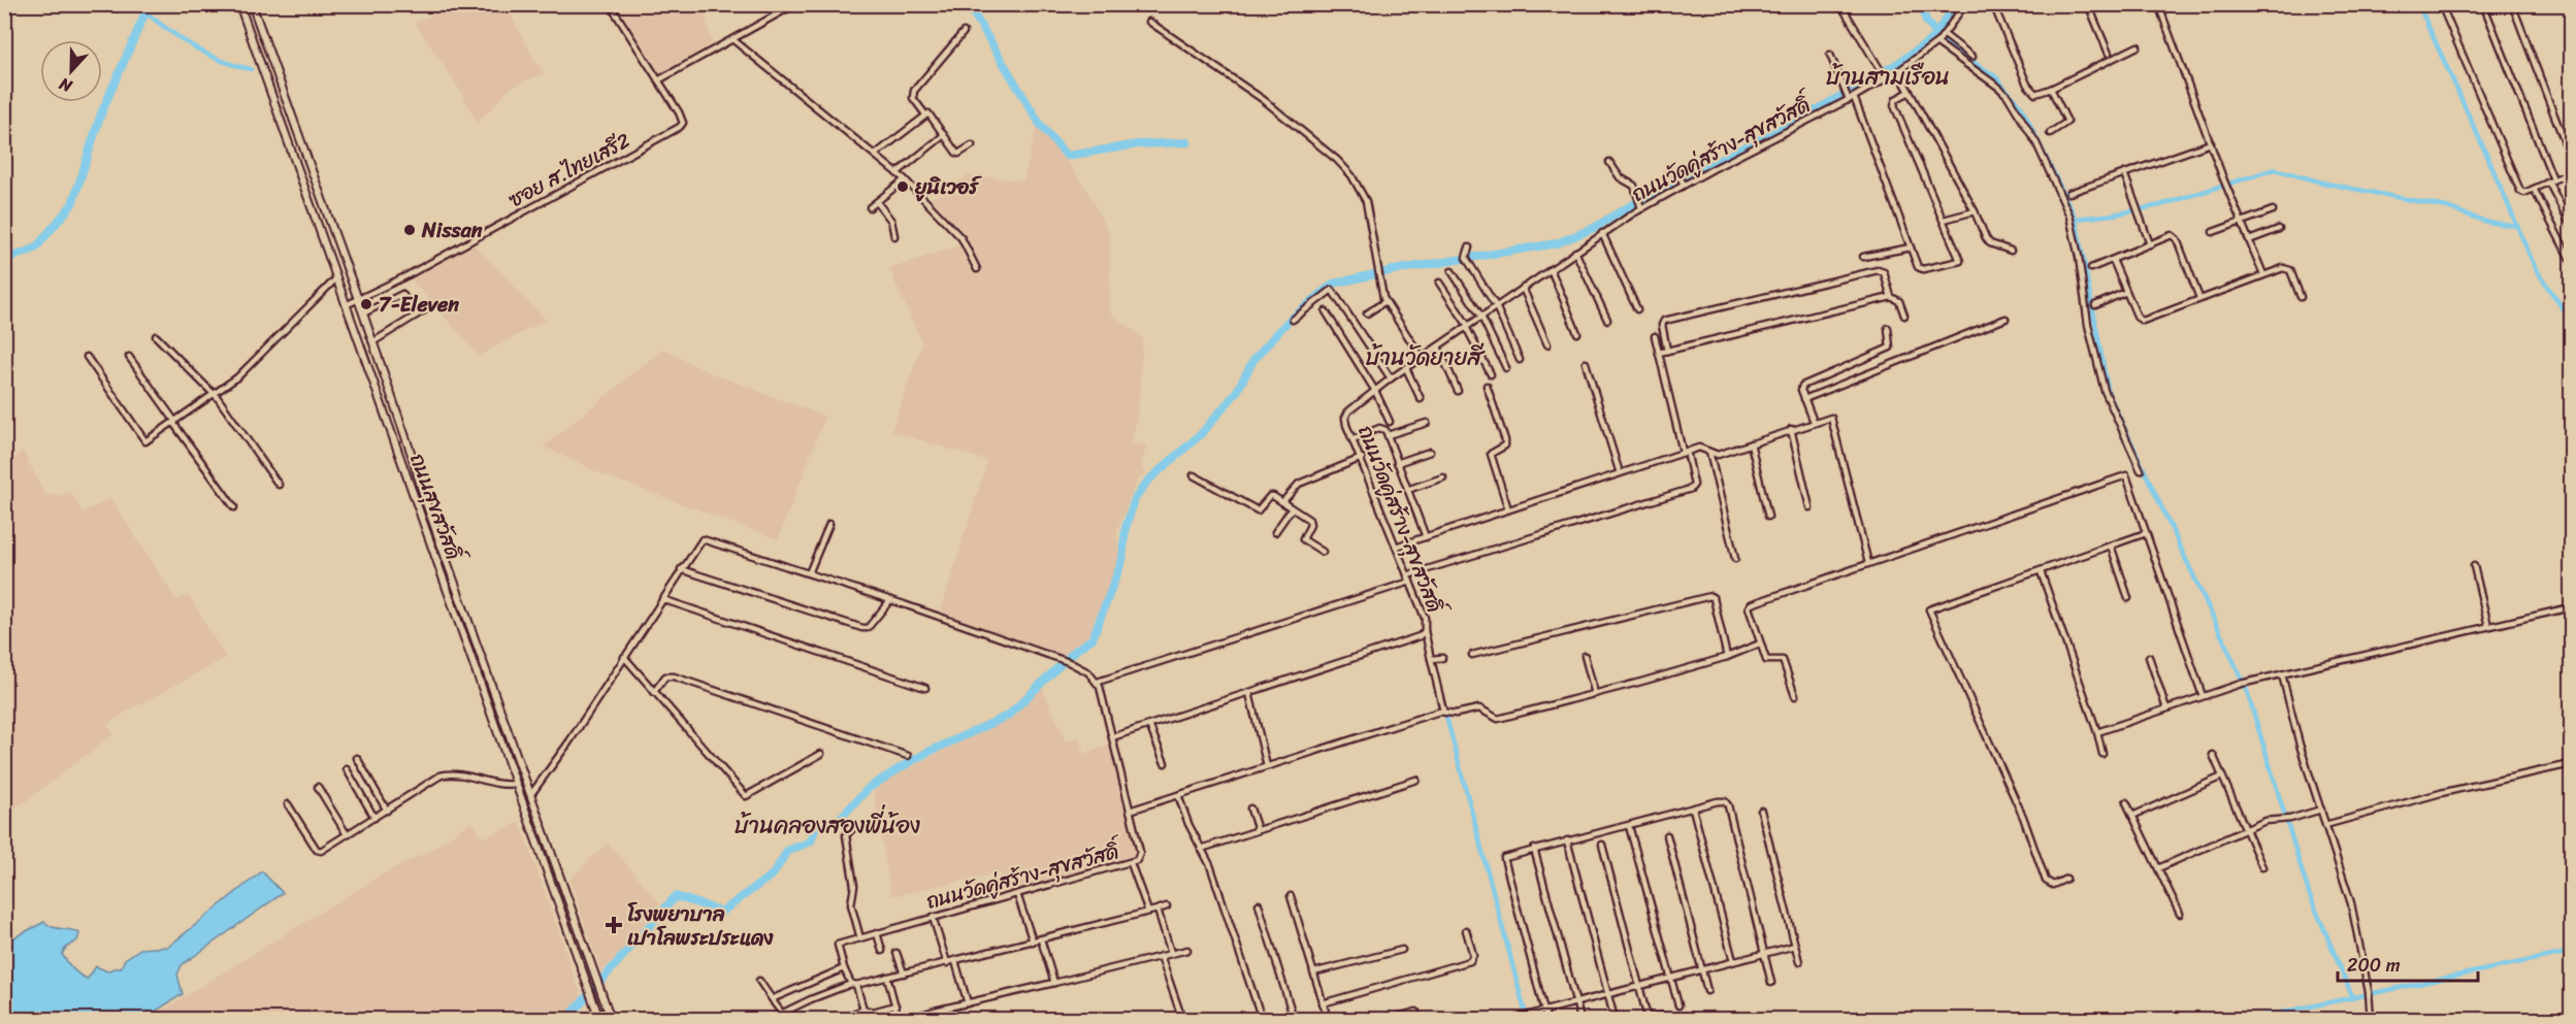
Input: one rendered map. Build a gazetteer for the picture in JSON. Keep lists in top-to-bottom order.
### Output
{
  "streets": {
    "main road": ["ถนนสุขสวัสดิ์"],
    "street": ["ถนนวัดคู่สร้าง-สุขสวัสดิ์", "ซอย ส.ไทยเสรี2"]
  },
  "crossings": [
    ["ซอย ส.ไทยเสรี2", "ถนนสุขสวัสดิ์"]
  ],
  "districts": ["บ้านสามเรือน", "บ้านวัดยายสี", "บ้านคลองสองพี่น้อง"],
  "places": {
    "other": ["ยูนิเวอร์", "Nissan", "7-Eleven"],
    "health": ["โรงพยาบาล เปาโลพระประแดง"]
  },
  "scale_bar": "200 m",
  "north": "bottom"
}
